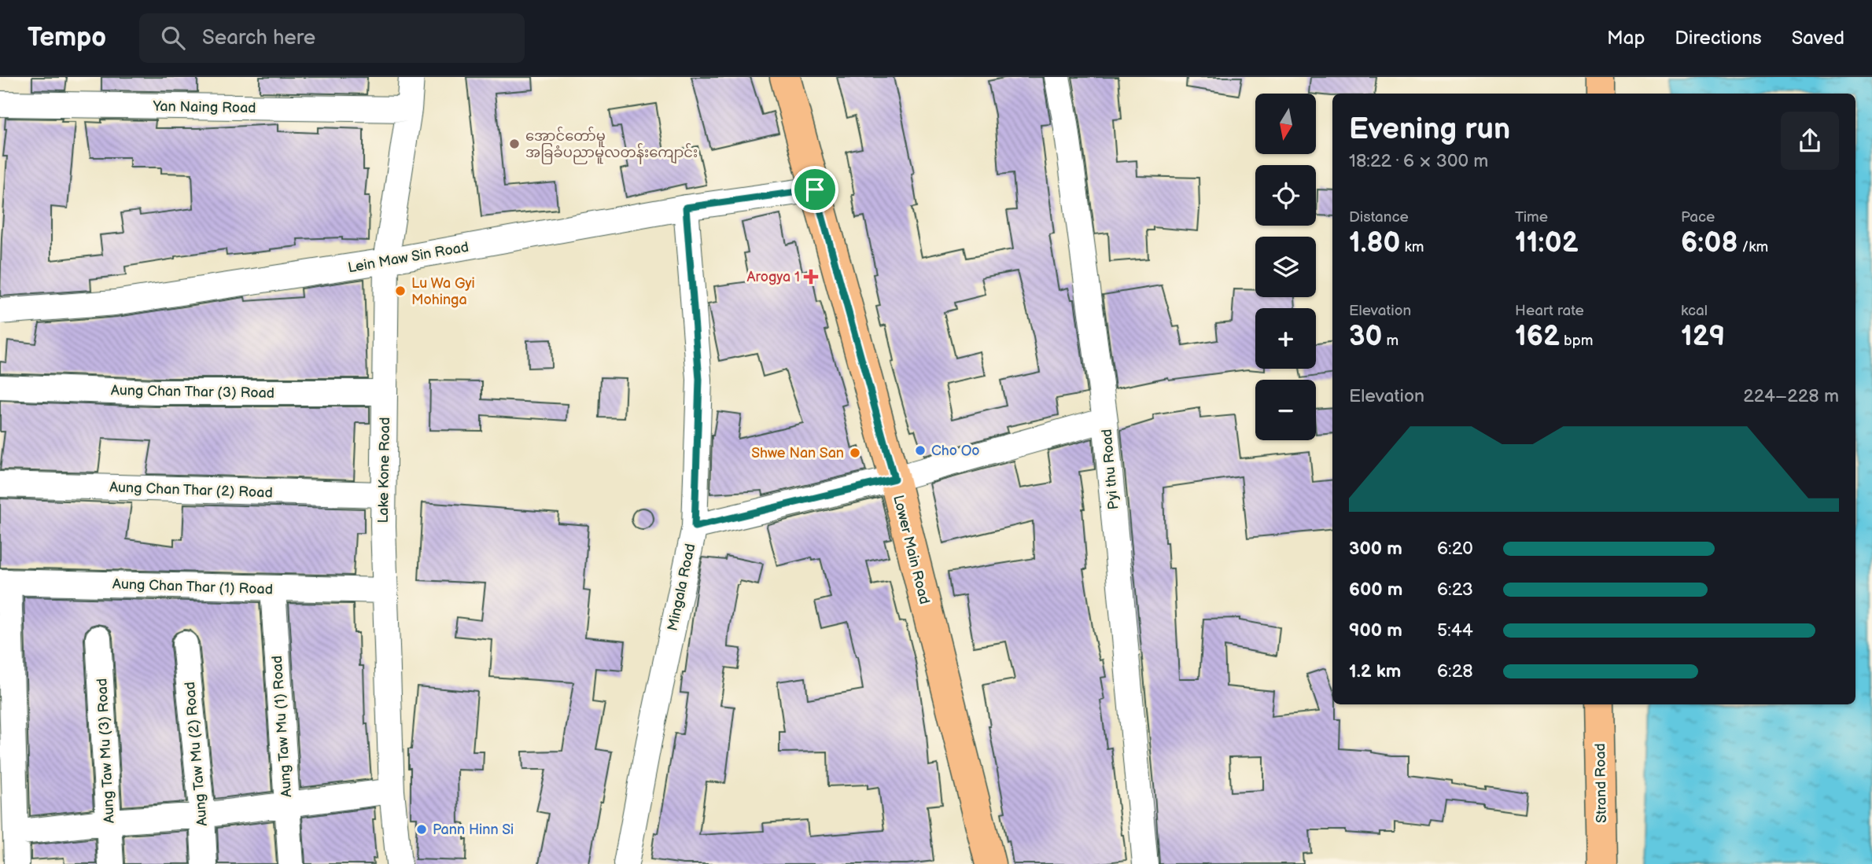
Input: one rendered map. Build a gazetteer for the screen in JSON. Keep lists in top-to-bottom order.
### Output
{
  "streets": {
    "main road": ["Lower Main Road", "Strand Road"],
    "street": [
      "Yan Naing Road",
      "Lein Maw Sin Road",
      "Aung Chan Thar (3) Road",
      "Pyi thu Road",
      "Lake Kone Road",
      "Aung Chan Thar (2) Road",
      "Aung Chan Thar (1) Road",
      "Mingala Road",
      "Aung Taw Mu (1) Road",
      "Aung Taw Mu (3) Road",
      "Aung Taw Mu (2) Road"
    ]
  },
  "crossings": [
    ["Yan Naing Road", "Lake Kone Road"],
    ["Lein Maw Sin Road", "Lake Kone Road"],
    ["Lein Maw Sin Road", "Lower Main Road"],
    ["Lein Maw Sin Road", "Mingala Road"],
    ["Aung Chan Thar (3) Road", "Lake Kone Road"],
    ["Lake Kone Road", "Aung Chan Thar (2) Road"],
    ["Lake Kone Road", "Aung Chan Thar (1) Road"],
    ["Aung Chan Thar (1) Road", "Aung Taw Mu (1) Road"]
  ],
  "places": {
    "other": [
      "အောင်တော်မူ အခြခံပညာမူလတန်းကျောင်း",
      "Lu Wa Gyi Mohinga",
      "Cho Oo",
      "Shwe Nan San",
      "Pann Hinn Si"
    ],
    "health": ["Arogya 1"]
  },
  "north": "bottom",
  "page": {
    "header": "Tempo",
    "search": "Search here",
    "nav": ["Map", "Directions", "Saved"],
    "map_buttons": ["+", "−"],
    "heading": ["Evening run", "18:22 · 6 × 300 m"],
    "stats": [
      ["Distance", "1.80 km"],
      ["Time", "11:02"],
      ["Pace", "6:08 /km"],
      ["Elevation", "30 m"],
      ["Heart rate", "162 bpm"],
      ["kcal", "129"]
    ],
    "chart": ["Elevation", "224–228 m"],
    "list": [
      {
        "name": "300 m",
        "note": "6:20"
      },
      {
        "name": "600 m",
        "note": "6:23"
      },
      {
        "name": "900 m",
        "note": "5:44"
      },
      {
        "name": "1.2 km",
        "note": "6:28"
      }
    ]
  }
}
